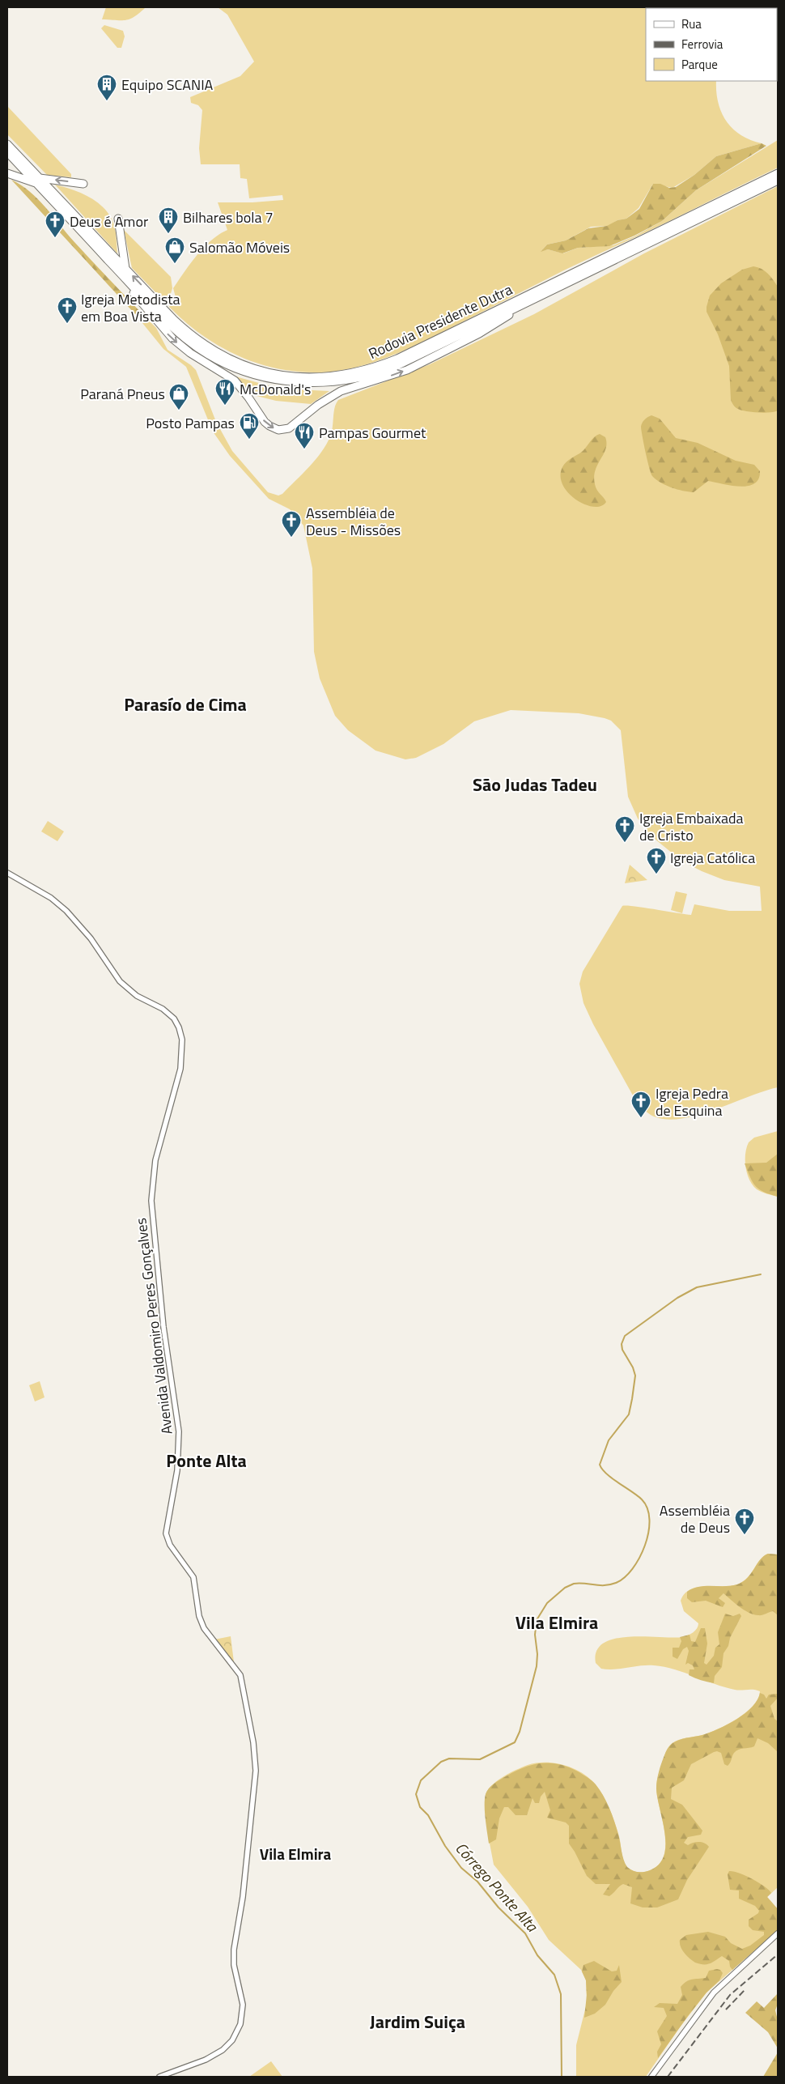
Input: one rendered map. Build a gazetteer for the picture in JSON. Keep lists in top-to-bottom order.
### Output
{
  "streets": {
    "highway": ["Rodovia Presidente Dutra"],
    "street": ["Avenida Valdomiro Peres Gonçalves"]
  },
  "districts": [
    "Parasío de Cima",
    "São Judas Tadeu",
    "Ponte Alta",
    "Vila Elmira",
    "Vila Elmira",
    "Jardim Suiça"
  ],
  "water": ["Córrego Ponte Alta"],
  "places": {
    "building": ["Equipo SCANIA", "Bilhares bola 7"],
    "church": [
      "Deus é Amor",
      "Igreja Metodista em Boa Vista",
      "Assembléia de Deus - Missões",
      "Igreja Embaixada de Cristo",
      "Igreja Católica",
      "Igreja Pedra de Esquina",
      "Assembléia de Deus"
    ],
    "shop": ["Salomão Móveis", "Paraná Pneus"],
    "restaurant": ["McDonald's", "Pampas Gourmet"],
    "fuel station": ["Posto Pampas"]
  },
  "legend": ["Rua", "Ferrovia", "Parque"]
}
